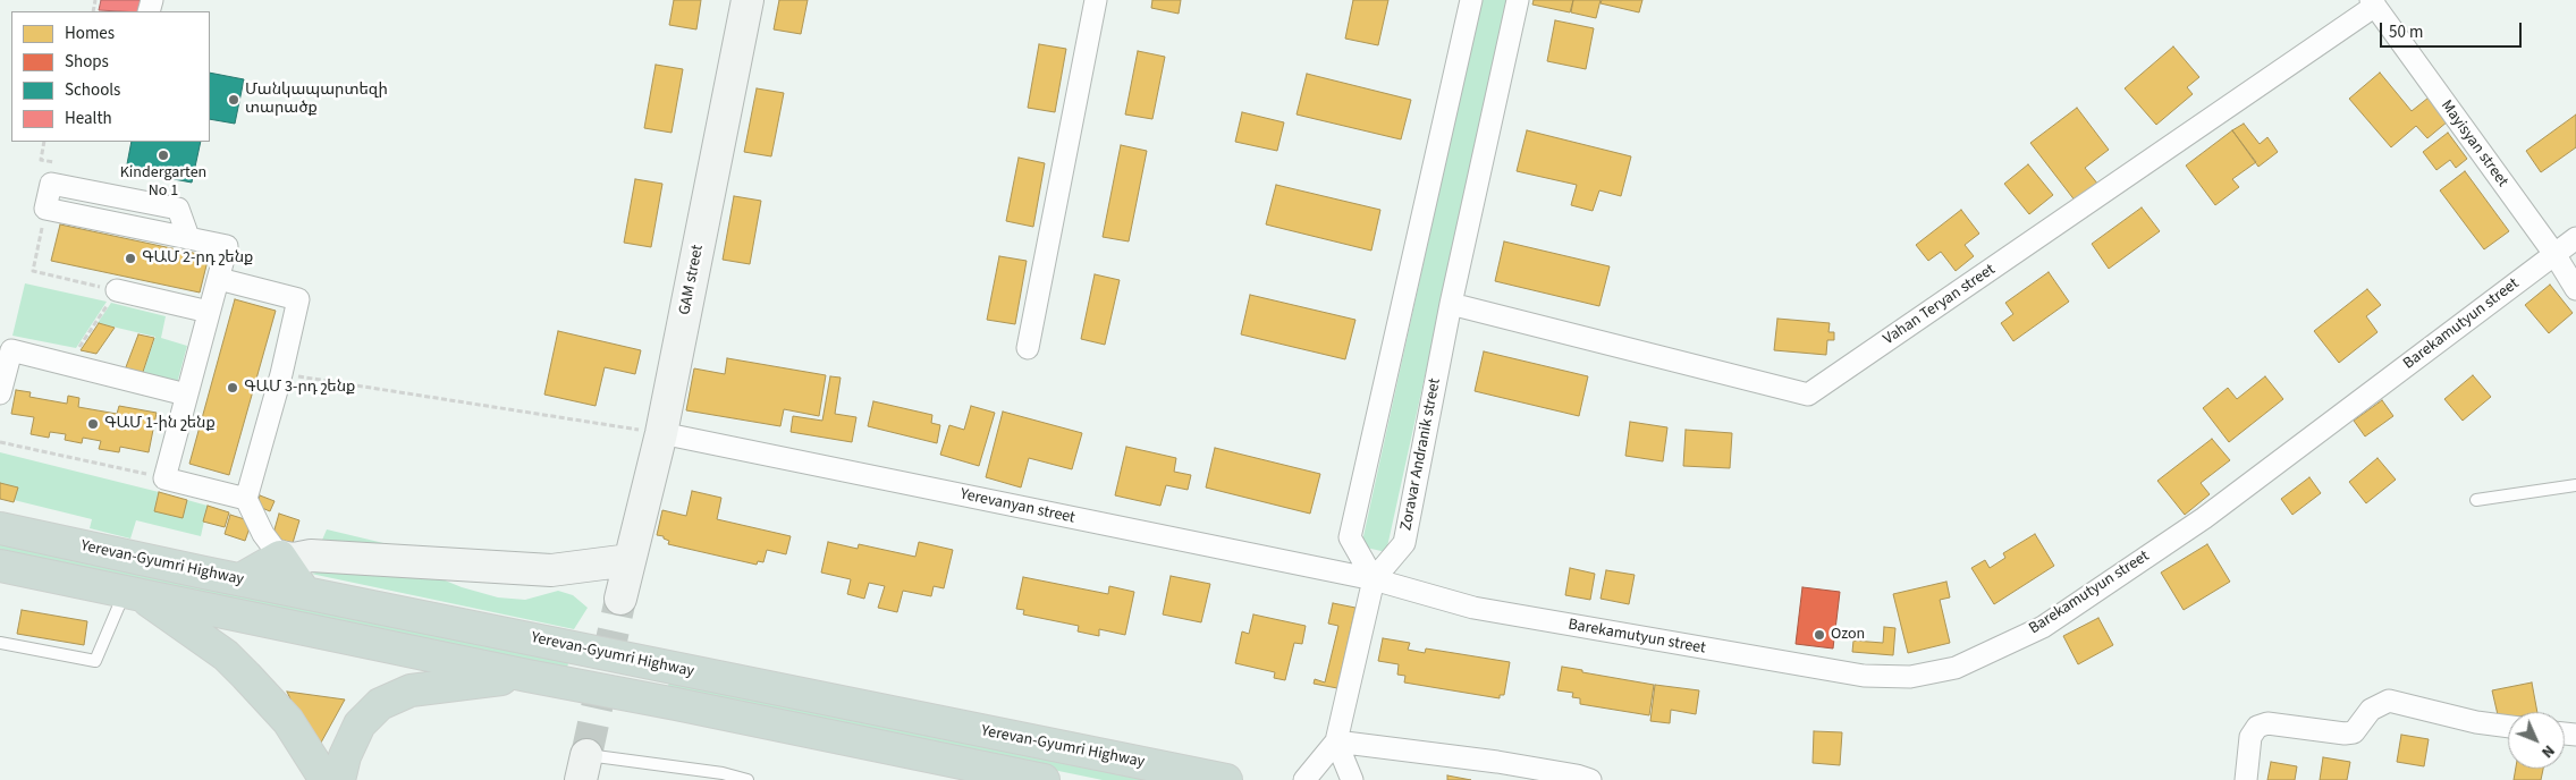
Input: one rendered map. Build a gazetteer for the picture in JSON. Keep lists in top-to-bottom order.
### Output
{
  "streets": {
    "highway": ["Yerevan-Gyumri Highway"],
    "street": [
      "Mayisyan street",
      "GAM street",
      "Vahan Teryan street",
      "Barekamutyun street",
      "Zoravar Andranik street",
      "Yerevanyan street"
    ]
  },
  "crossings": [
    ["Mayisyan street", "Vahan Teryan street"],
    ["Mayisyan street", "Barekamutyun street"],
    ["GAM street", "Yerevanyan street"],
    ["Vahan Teryan street", "Zoravar Andranik street"],
    ["Barekamutyun street", "Zoravar Andranik street"],
    ["Barekamutyun street", "Yerevanyan street"],
    ["Zoravar Andranik street", "Yerevanyan street"]
  ],
  "places": [
    "Մանկապարտեզի տարածք",
    "Kindergarten No 1",
    "ԳԱՄ 2-րդ շենք",
    "ԳԱՄ 3-րդ շենք",
    "ԳԱՄ 1-ին շենք",
    "Ozon"
  ],
  "legend": [
    "Homes",
    "Shops",
    "Schools",
    "Health"
  ],
  "scale_bar": "50 m",
  "north": "bottom right"
}
